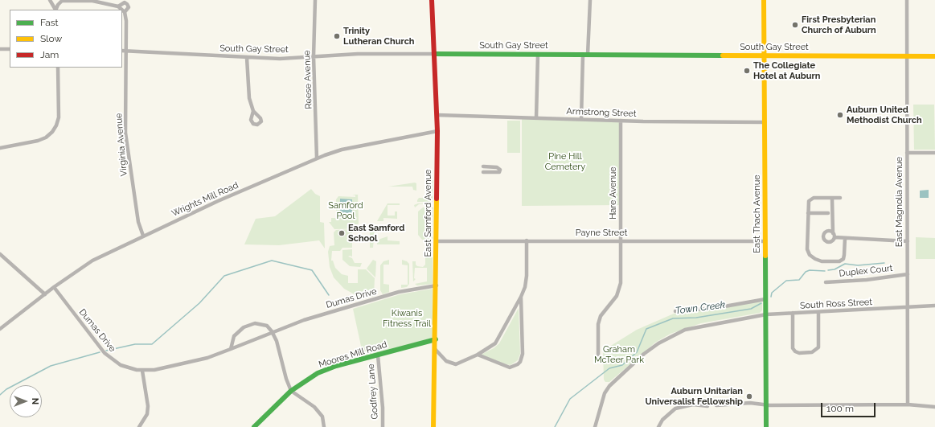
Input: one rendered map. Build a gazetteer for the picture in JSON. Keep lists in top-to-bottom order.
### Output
{
  "streets": {
    "street": [
      "South Gay Street",
      "Reese Avenue",
      "Armstrong Street",
      "Virginia Avenue",
      "Hare Avenue",
      "Wrights Mill Road",
      "East Magnolia Avenue",
      "East Samford Avenue",
      "East Thach Avenue",
      "Payne Street",
      "Duplex Court",
      "Dumas Drive",
      "South Ross Street",
      "Moores Mill Road",
      "Godfrey Lane"
    ]
  },
  "crossings": [
    ["South Gay Street", "Reese Avenue"],
    ["South Gay Street", "Virginia Avenue"],
    ["South Gay Street", "East Magnolia Avenue"],
    ["South Gay Street", "East Samford Avenue"],
    ["South Gay Street", "East Thach Avenue"],
    ["Reese Avenue", "Wrights Mill Road"],
    ["Armstrong Street", "Hare Avenue"],
    ["Armstrong Street", "East Samford Avenue"],
    ["Armstrong Street", "East Thach Avenue"],
    ["Virginia Avenue", "Wrights Mill Road"],
    ["Hare Avenue", "Payne Street"],
    ["Wrights Mill Road", "East Samford Avenue"],
    ["Wrights Mill Road", "Dumas Drive"],
    ["East Magnolia Avenue", "Duplex Court"],
    ["East Magnolia Avenue", "South Ross Street"],
    ["East Samford Avenue", "Payne Street"],
    ["East Samford Avenue", "Dumas Drive"],
    ["East Samford Avenue", "Moores Mill Road"],
    ["East Thach Avenue", "Payne Street"],
    ["East Thach Avenue", "South Ross Street"],
    ["Moores Mill Road", "Godfrey Lane"]
  ],
  "water": ["Town Creek"],
  "parks": [
    "Pine Hill Cemetery",
    "Samford Pool",
    "Kiwanis Fitness Trail",
    "Graham McTeer Park"
  ],
  "places": [
    "First Presbyterian Church of Auburn",
    "Trinity Lutheran Church",
    "The Collegiate Hotel at Auburn",
    "Auburn United Methodist Church",
    "East Samford School",
    "Auburn Unitarian Universalist Fellowship"
  ],
  "legend": ["Fast", "Slow", "Jam"],
  "scale_bar": "100 m",
  "north": "right"
}
